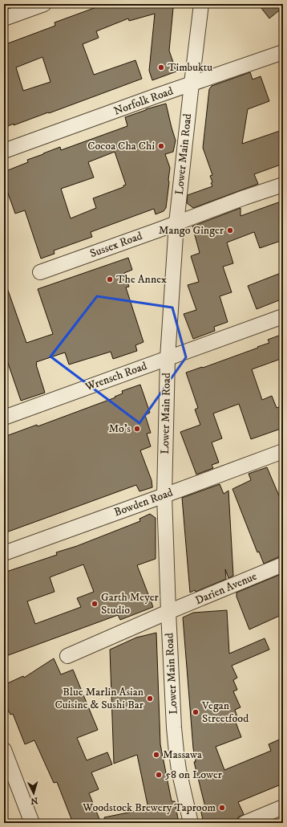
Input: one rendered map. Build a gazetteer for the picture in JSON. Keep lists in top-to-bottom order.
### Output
{
  "streets": {
    "street": [
      "Norfolk Road",
      "Lower Main Road",
      "Sussex Road",
      "Wrensch Road",
      "Bowden Road",
      "Darien Avenue"
    ]
  },
  "crossings": [
    ["Norfolk Road", "Lower Main Road"],
    ["Lower Main Road", "Sussex Road"],
    ["Lower Main Road", "Wrensch Road"],
    ["Lower Main Road", "Bowden Road"],
    ["Lower Main Road", "Darien Avenue"]
  ],
  "places": [
    "Timbuktu",
    "Cocoa Cha Chi",
    "Mango Ginger",
    "The Annex",
    "Mo's",
    "Garth Meyer Studio",
    "Blue Marlin Asian Cuisine & Sushi Bar",
    "Vegan Streetfood",
    "Massawa",
    "58 on Lower",
    "Woodstock Brewery Taproom"
  ],
  "north": "bottom"
}
